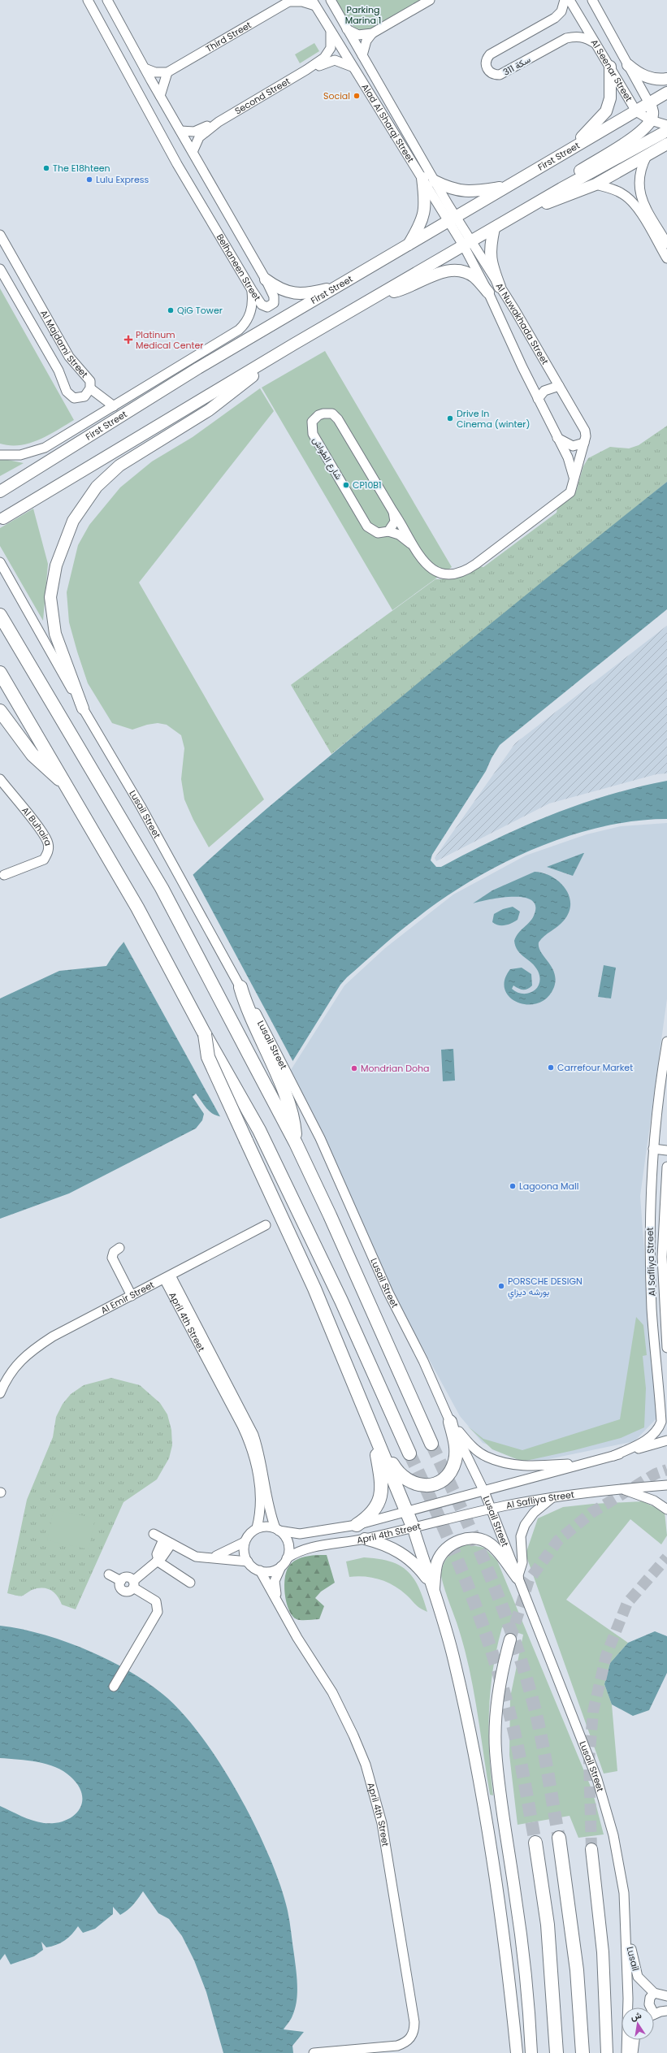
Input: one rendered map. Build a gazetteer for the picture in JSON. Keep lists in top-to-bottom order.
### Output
{
  "streets": {
    "highway": ["Lusail Street"],
    "main road": ["First Street"],
    "street": [
      "Third Street",
      "سكة 311",
      "Al Seenar Street",
      "Second Street",
      "Alad Al Sharqi Street",
      "Belhaneen Street",
      "Al Nuwakhada Street",
      "Al Majdami Street",
      "شارع الطواش",
      "Al Buhaira",
      "Al Safliya Street",
      "Al Emir Street",
      "April 4th Street",
      "Lusail"
    ]
  },
  "crossings": [
    ["Third Street", "Alad Al Sharqi Street"],
    ["سكة 311", "Al Seenar Street"],
    ["Al Seenar Street", "First Street"],
    ["Second Street", "Alad Al Sharqi Street"],
    ["Second Street", "Belhaneen Street"],
    ["Alad Al Sharqi Street", "First Street"],
    ["Alad Al Sharqi Street", "Al Nuwakhada Street"],
    ["First Street", "Belhaneen Street"],
    ["Al Nuwakhada Street", "شارع الطواش"],
    ["Lusail Street", "Al Safliya Street"],
    ["Lusail Street", "April 4th Street"],
    ["Lusail Street", "Lusail"],
    ["Al Safliya Street", "April 4th Street"],
    ["Al Emir Street", "April 4th Street"]
  ],
  "parks": ["Parking Marina 1"],
  "places": {
    "other": [
      "Social",
      "The E18hteen",
      "Lulu Express",
      "QiG Tower",
      "Drive In Cinema (winter)",
      "CP10B1",
      "Carrefour Market",
      "Mondrian Doha",
      "Lagoona Mall",
      "PORSCHE DESIGN بورشه ديزاي"
    ],
    "health": ["Platinum Medical Center"]
  },
  "north": "top"
}
